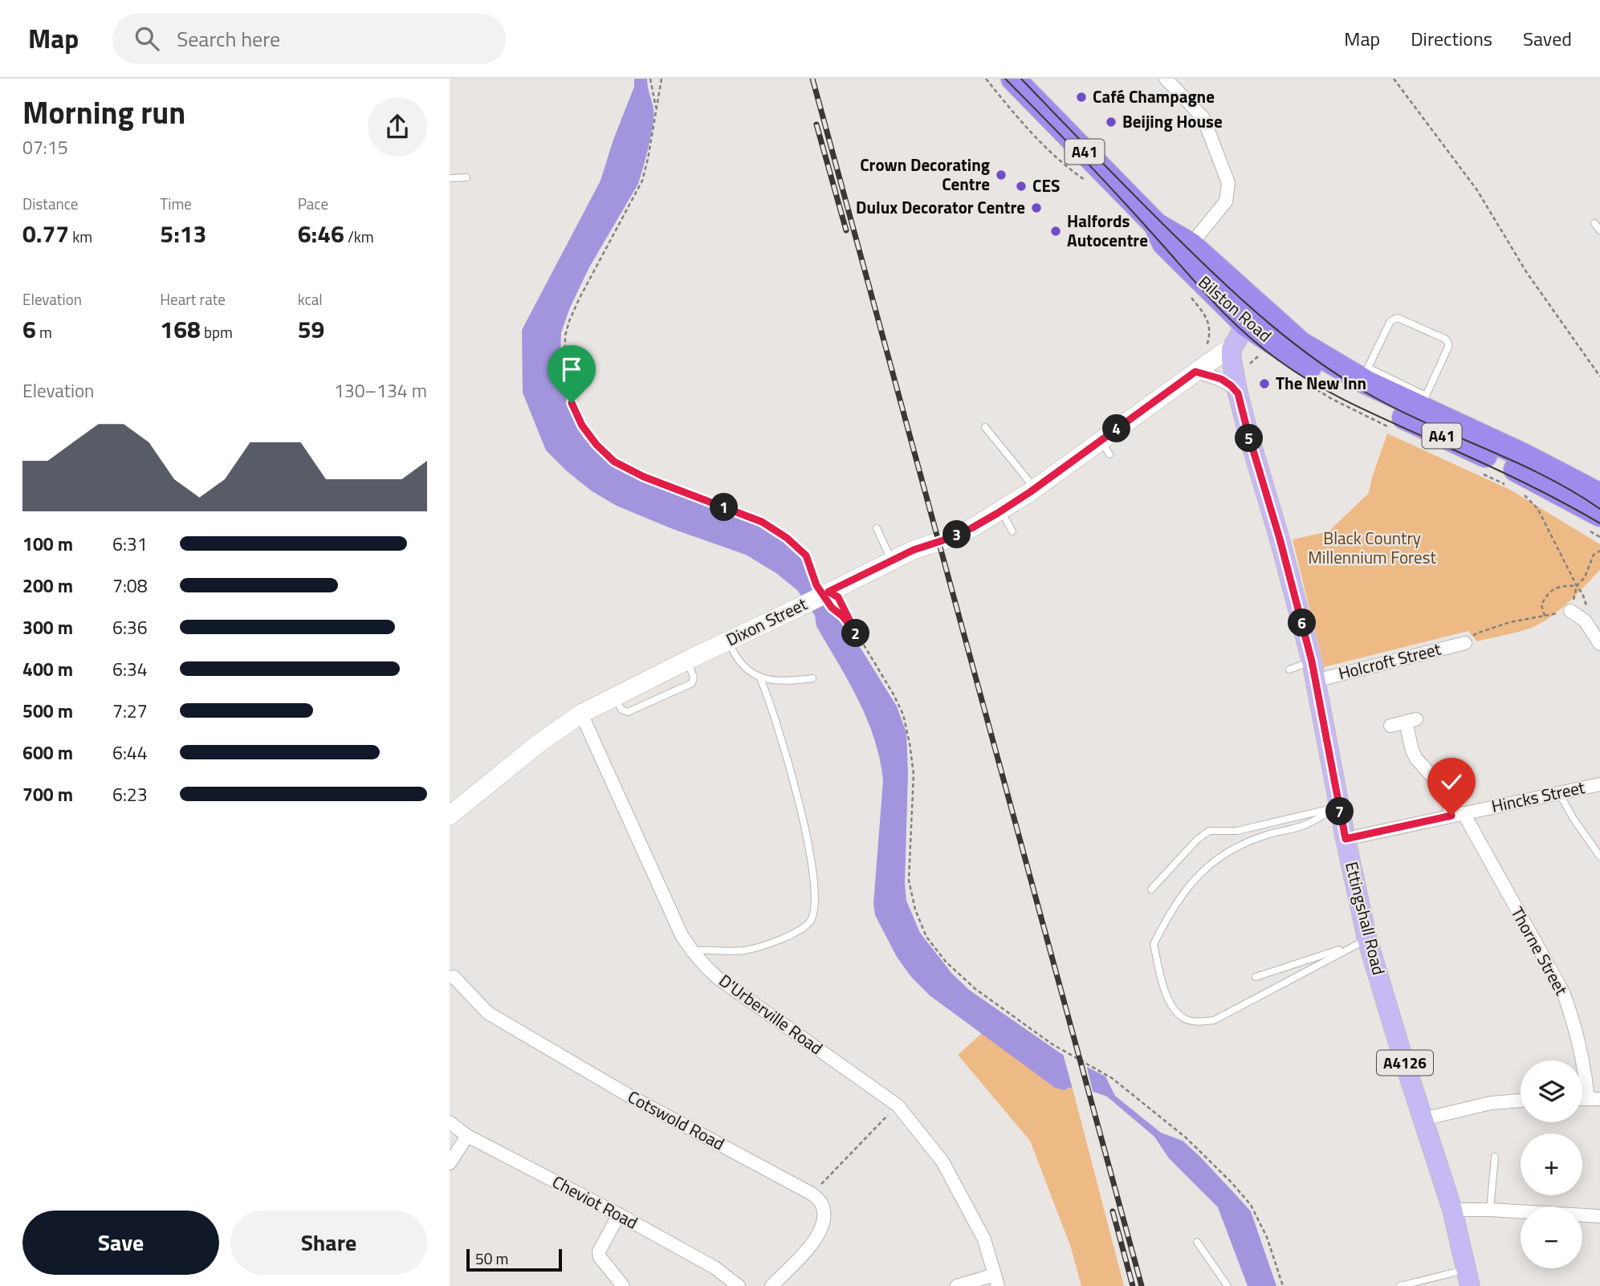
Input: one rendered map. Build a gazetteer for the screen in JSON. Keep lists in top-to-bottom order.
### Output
{
  "streets": {
    "highway": ["A41", "Bilston Road"],
    "main road": ["Ettingshall Road", "A4126"],
    "street": [
      "Dixon Street",
      "Holcroft Street",
      "Hincks Street",
      "Thorne Street",
      "D'Urberville Road",
      "Cotswold Road",
      "Cheviot Road"
    ]
  },
  "crossings": [
    ["Dixon Street", "Ettingshall Road"],
    ["Dixon Street", "D'Urberville Road"],
    ["Holcroft Street", "Ettingshall Road"],
    ["Hincks Street", "Ettingshall Road"],
    ["Hincks Street", "Thorne Street"]
  ],
  "parks": ["Black Country Millennium Forest"],
  "places": [
    "Café Champagne",
    "Beijing House",
    "Crown Decorating Centre",
    "CES",
    "Dulux Decorator Centre",
    "Halfords Autocentre",
    "The New Inn"
  ],
  "scale_bar": "50 m",
  "page": {
    "header": "Map",
    "search": "Search here",
    "nav": ["Map", "Directions", "Saved"],
    "heading": ["Morning run", "07:15"],
    "stats": [
      ["Distance", "0.77 km"],
      ["Time", "5:13"],
      ["Pace", "6:46 /km"],
      ["Elevation", "6 m"],
      ["Heart rate", "168 bpm"],
      ["kcal", "59"]
    ],
    "chart": ["Elevation", "130–134 m"],
    "pins": [
      "4",
      "5",
      "1",
      "3",
      "6",
      "2",
      "7"
    ],
    "list": [
      {
        "name": "100 m",
        "note": "6:31"
      },
      {
        "name": "200 m",
        "note": "7:08"
      },
      {
        "name": "300 m",
        "note": "6:36"
      },
      {
        "name": "400 m",
        "note": "6:34"
      },
      {
        "name": "500 m",
        "note": "7:27"
      },
      {
        "name": "600 m",
        "note": "6:44"
      },
      {
        "name": "700 m",
        "note": "6:23"
      }
    ],
    "map_buttons": ["+", "−"],
    "buttons": ["Save", "Share"],
    "scale": "50 m"
  }
}
